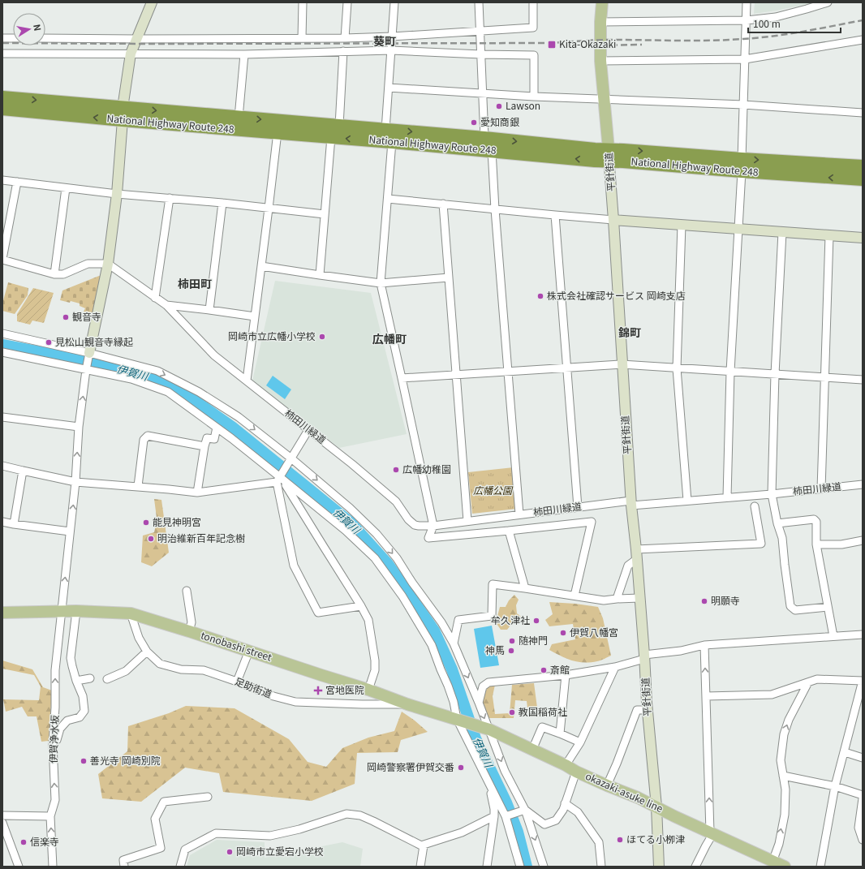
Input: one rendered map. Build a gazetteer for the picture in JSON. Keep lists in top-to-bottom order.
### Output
{
  "streets": {
    "highway": ["National Highway Route 248"],
    "main road": ["平針街道", "tonobashi street", "okazaki-asuke line"],
    "street": ["柿田川緑道", "足助街道", "伊賀浄水坂"]
  },
  "crossings": [
    ["National Highway Route 248", "平針街道"],
    ["平針街道", "柿田川緑道"],
    ["平針街道", "okazaki-asuke line"],
    ["tonobashi street", "足助街道"],
    ["tonobashi street", "伊賀浄水坂"],
    ["tonobashi street", "okazaki-asuke line"]
  ],
  "districts": [
    "葵町",
    "柿田町",
    "錦町",
    "広幡町"
  ],
  "water": ["伊賀川"],
  "parks": ["広幡公園"],
  "places": {
    "transit": ["Kita-Okazaki"],
    "other": [
      "Lawson",
      "愛知商銀",
      "株式会社確認サービス 岡崎支店",
      "観音寺",
      "岡崎市立広幡小学校",
      "見松山観音寺縁起",
      "広幡幼稚園",
      "能見神明宮",
      "明治維新百年記念樹",
      "明願寺",
      "牟久津社",
      "伊賀八幡宮",
      "随神門",
      "神馬",
      "斎館",
      "教国稲荷社",
      "善光寺 岡崎別院",
      "岡崎警察署伊賀交番",
      "ほてる小栁津",
      "信楽寺",
      "岡崎市立愛宕小学校"
    ],
    "health": ["宮地医院"]
  },
  "scale_bar": "100 m",
  "north": "right"
}
